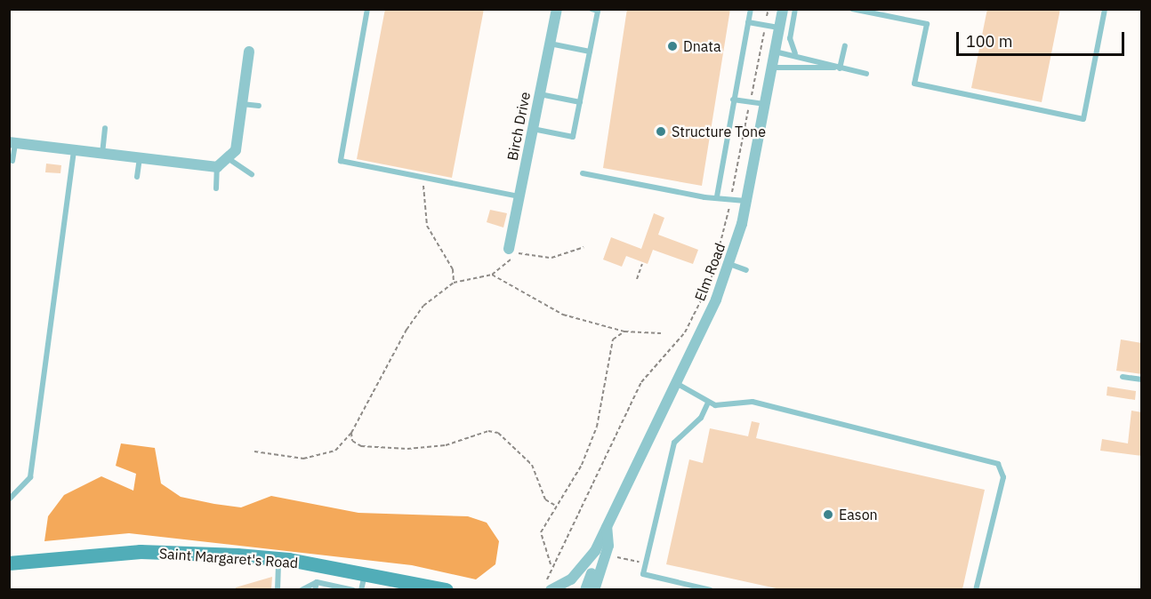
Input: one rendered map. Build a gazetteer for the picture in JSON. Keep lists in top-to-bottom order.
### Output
{
  "streets": {
    "main road": ["Saint Margaret's Road"],
    "street": ["Birch Drive", "Elm Road"]
  },
  "places": ["Dnata", "Structure Tone", "Eason"],
  "scale_bar": "100 m"
}
